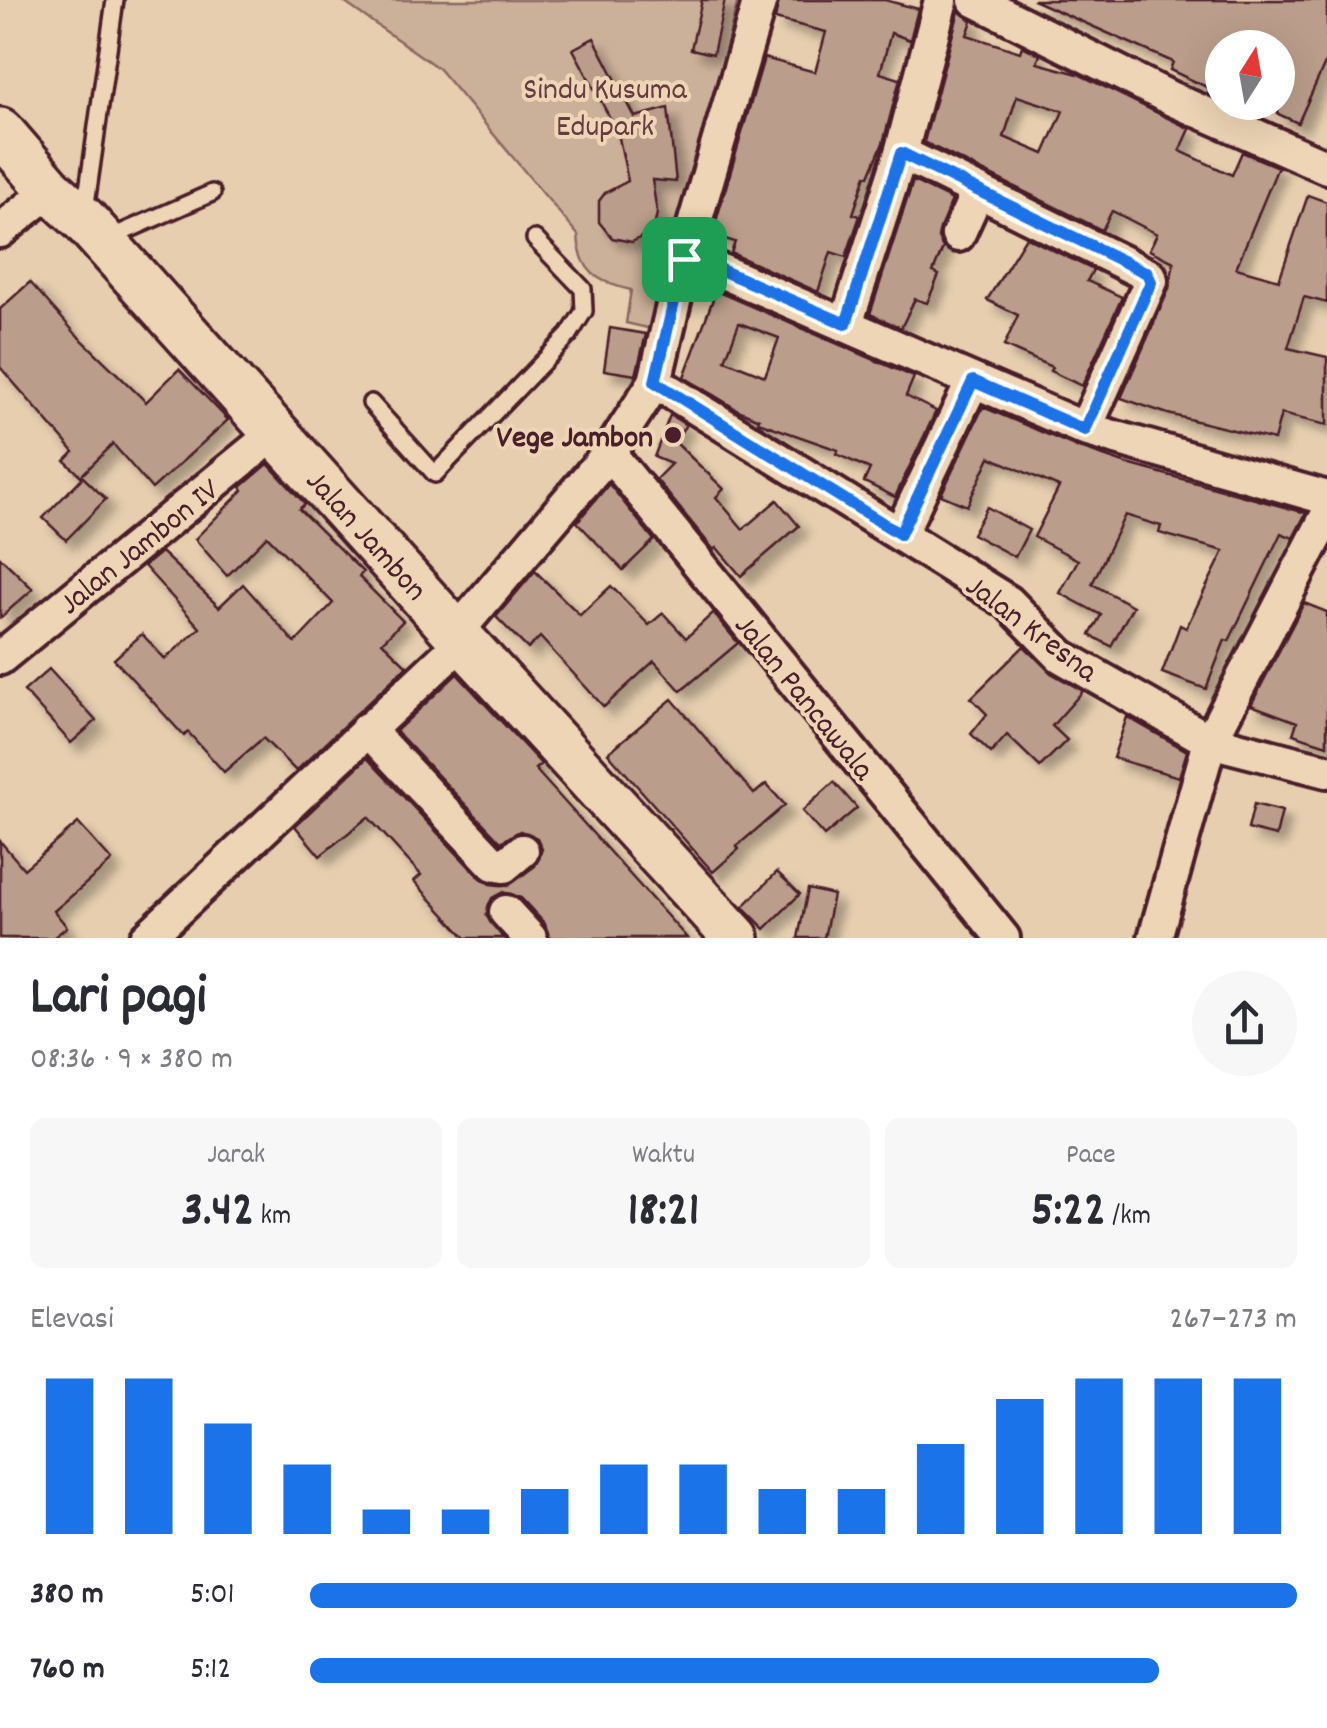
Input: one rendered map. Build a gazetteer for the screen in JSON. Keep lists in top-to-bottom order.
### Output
{
  "streets": {
    "main road": ["Jalan Jambon"],
    "street": ["Jalan Jambon IV", "Jalan Kresna", "Jalan Pancawala"]
  },
  "crossings": [
    ["Jalan Jambon", "Jalan Jambon IV"]
  ],
  "parks": ["Sindu Kusuma Edupark"],
  "places": ["Vege Jambon"],
  "north": "top",
  "page": {
    "heading": ["Lari pagi", "08:36 · 9 × 380 m"],
    "stats": [
      ["Jarak", "3.42 km"],
      ["Waktu", "18:21"],
      ["Pace", "5:22 /km"]
    ],
    "chart": ["Elevasi", "267–273 m"],
    "list": [
      {
        "name": "380 m",
        "note": "5:01"
      },
      {
        "name": "760 m",
        "note": "5:12"
      }
    ]
  }
}
